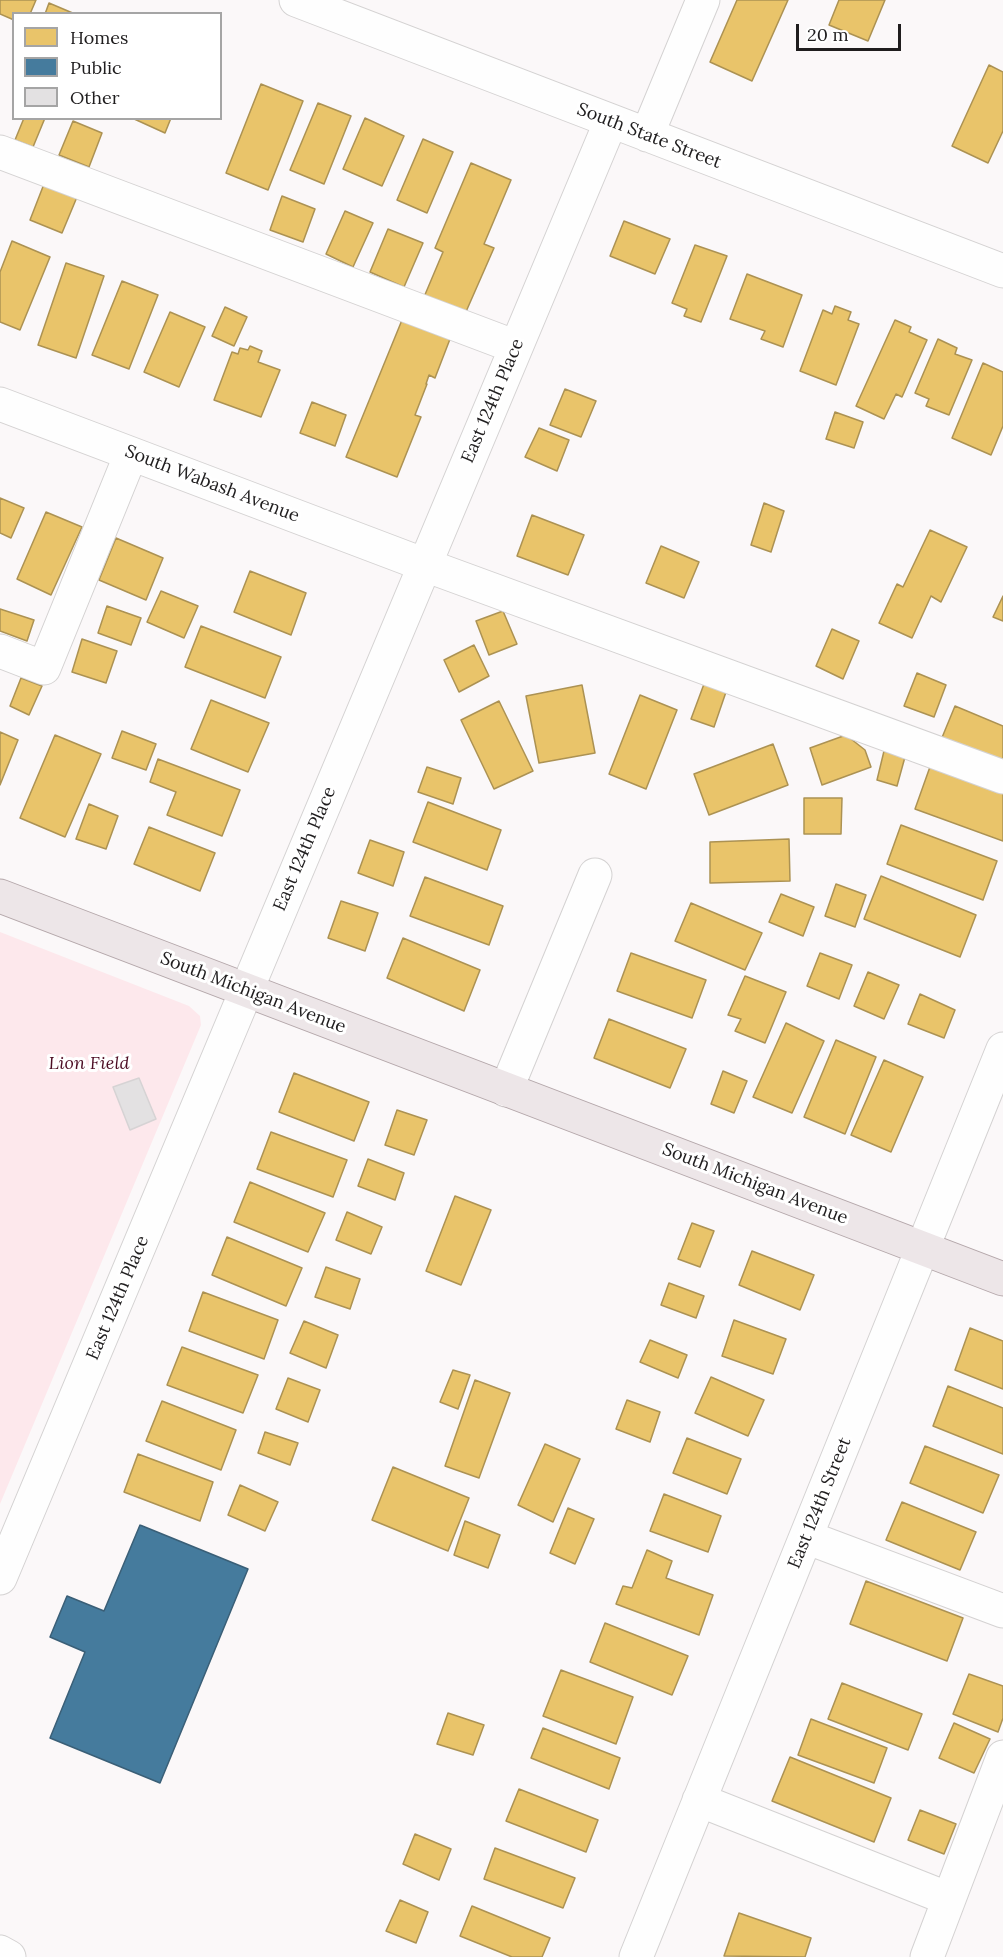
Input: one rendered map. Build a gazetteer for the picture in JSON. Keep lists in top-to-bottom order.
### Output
{
  "streets": {
    "main road": ["South Michigan Avenue"],
    "street": [
      "South State Street",
      "East 124th Place",
      "South Wabash Avenue",
      "East 124th Street"
    ]
  },
  "crossings": [
    ["South State Street", "East 124th Place"],
    ["East 124th Place", "South Wabash Avenue"],
    ["East 124th Place", "South Michigan Avenue"],
    ["South Michigan Avenue", "East 124th Street"]
  ],
  "parks": ["Lion Field"],
  "legend": ["Homes", "Public", "Other"],
  "scale_bar": "20 m"
}
